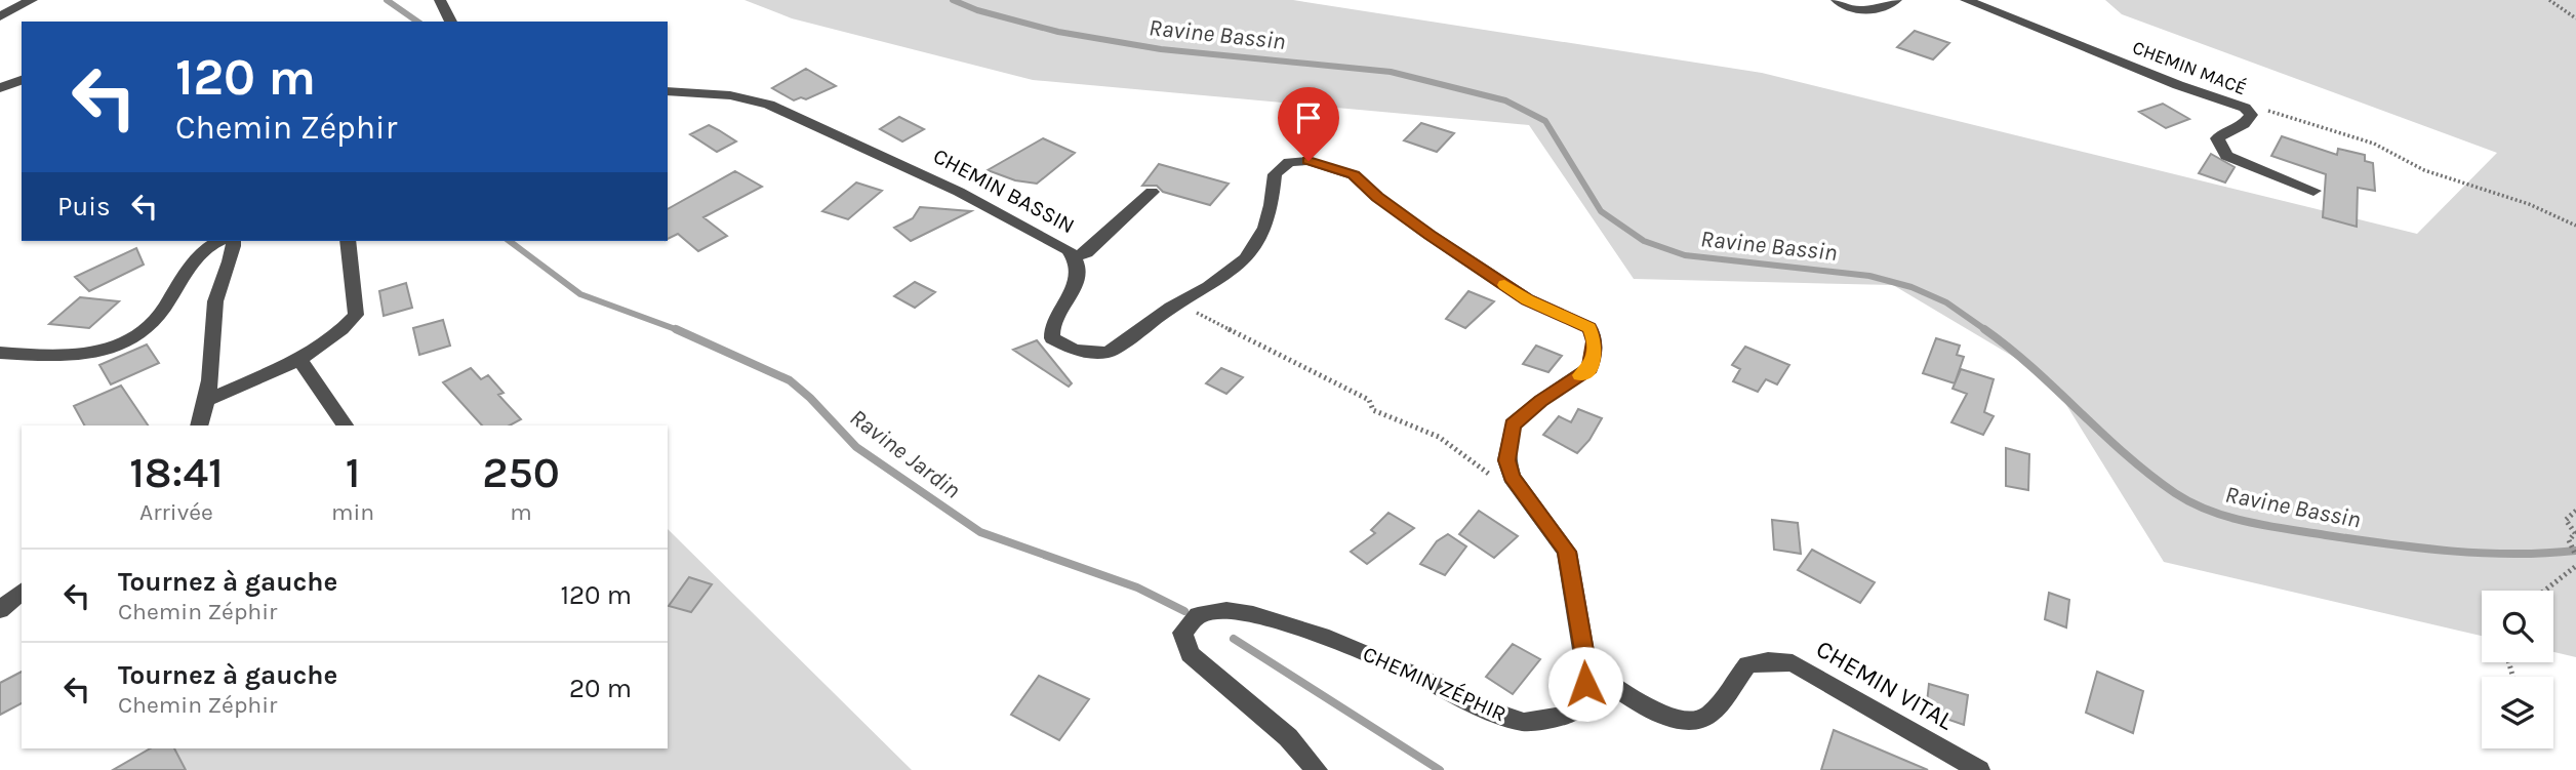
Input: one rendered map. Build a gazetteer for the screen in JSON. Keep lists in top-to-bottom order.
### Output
{
  "streets": {
    "street": [
      "CHEMIN MACÉ",
      "CHEMIN BASSIN",
      "CHEMIN ZÉPHIR",
      "CHEMIN VITAL"
    ]
  },
  "crossings": [
    ["CHEMIN BASSIN", "CHEMIN ZÉPHIR"],
    ["CHEMIN ZÉPHIR", "CHEMIN VITAL"]
  ],
  "water": ["Ravine Bassin", "Ravine Jardin"],
  "page": {
    "turn": ["120 m", "Chemin Zéphir"],
    "then": "Puis",
    "eta": [
      "18:41",
      "Arrivée",
      "1",
      "min",
      "250",
      "m"
    ],
    "list": [
      {
        "name": "Tournez à gauche",
        "note": "Chemin Zéphir",
        "value": "120 m"
      },
      {
        "name": "Tournez à gauche",
        "note": "Chemin Zéphir",
        "value": "20 m"
      }
    ]
  }
}
